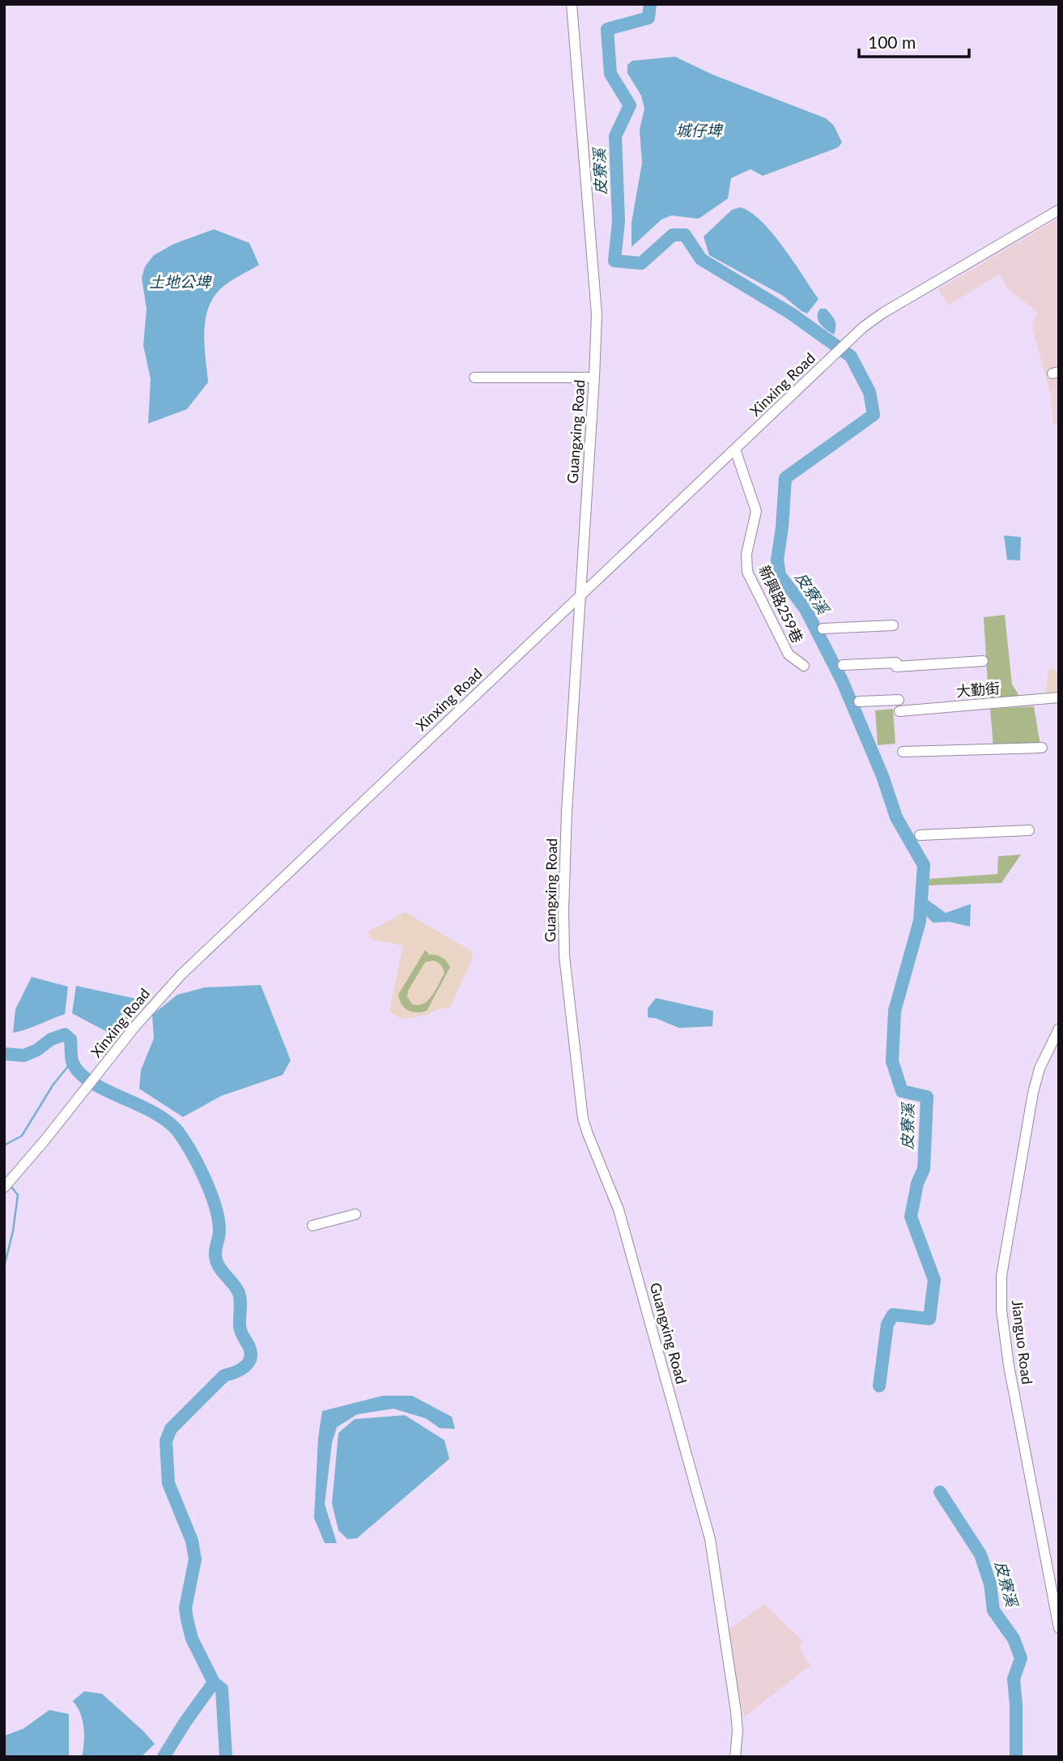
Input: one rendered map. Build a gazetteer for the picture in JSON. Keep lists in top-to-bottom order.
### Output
{
  "streets": {
    "street": [
      "Xinxing Road",
      "Guangxing Road",
      "新興路259巷",
      "大勤街",
      "Jianguo Road"
    ]
  },
  "crossings": [
    ["Xinxing Road", "Guangxing Road"],
    ["Xinxing Road", "新興路259巷"]
  ],
  "water": ["城仔埤", "皮寮溪", "土地公埤"],
  "scale_bar": "100 m"
}
